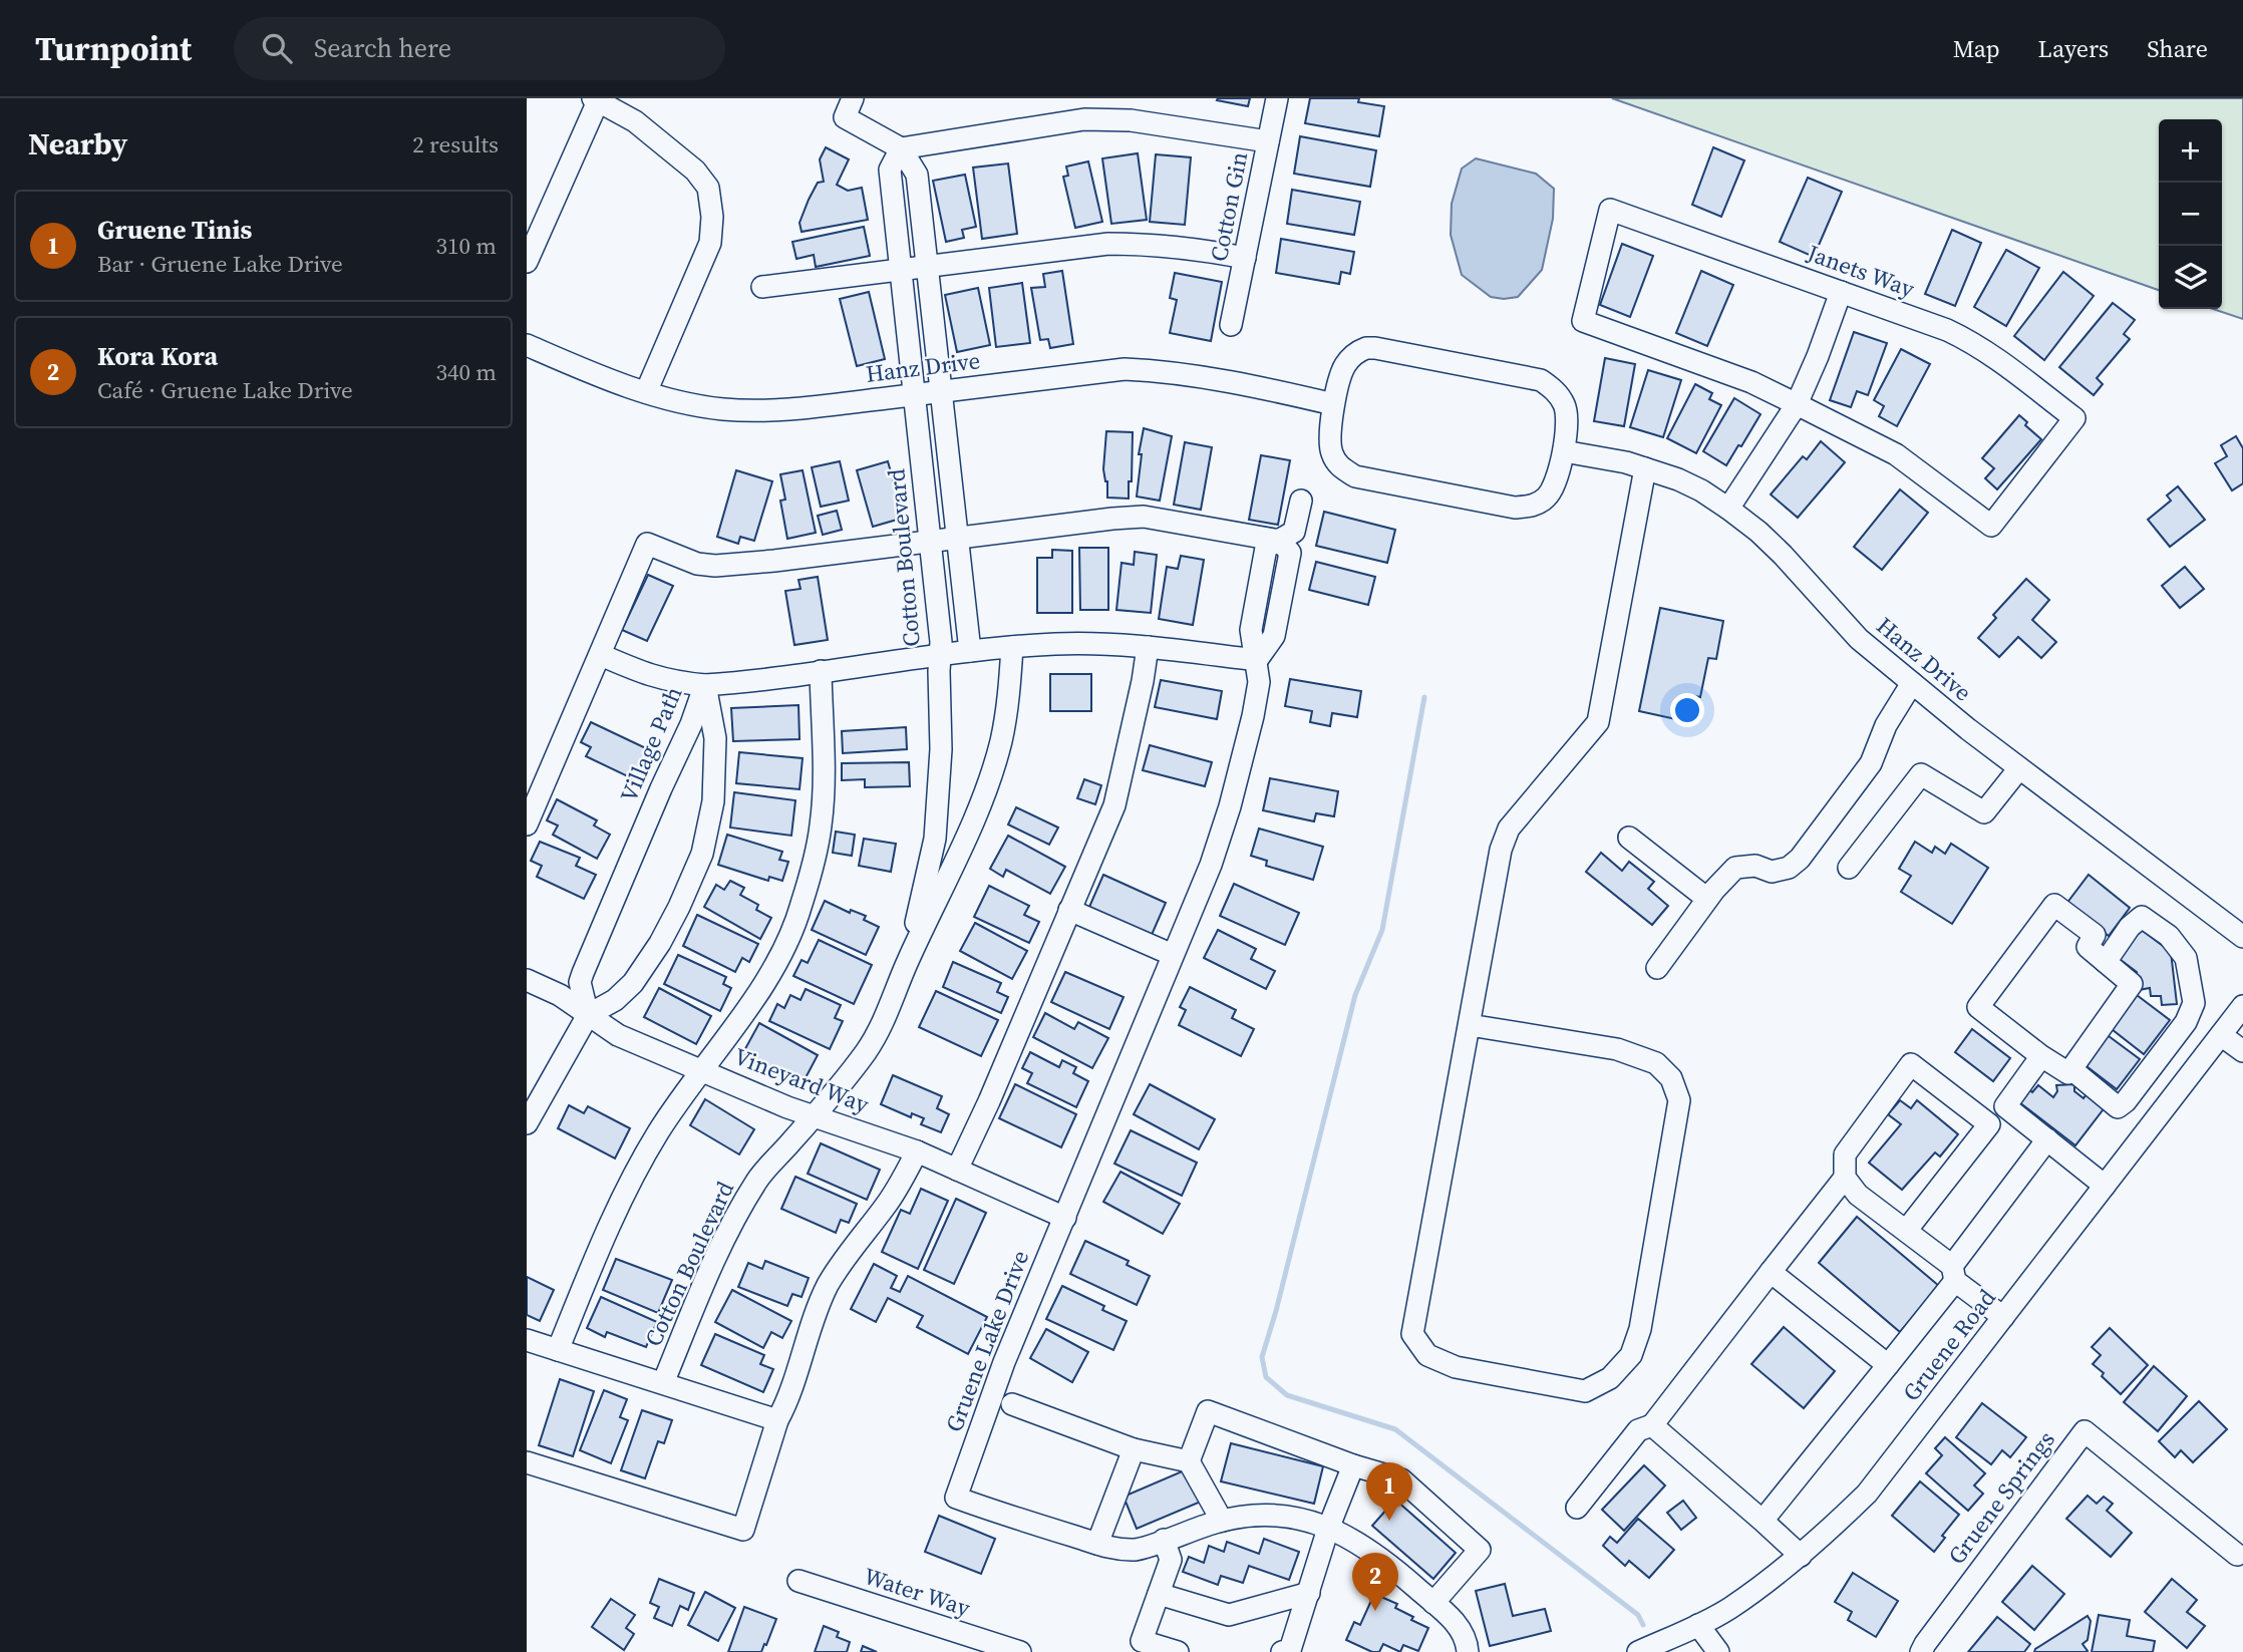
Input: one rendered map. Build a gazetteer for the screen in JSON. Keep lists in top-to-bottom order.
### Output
{
  "streets": {
    "street": [
      "Cotton Gin",
      "Janets Way",
      "Hanz Drive",
      "Cotton Boulevard",
      "Village Path",
      "Vineyard Way",
      "Gruene Lake Drive",
      "Gruene Road",
      "Gruene Springs",
      "Water Way"
    ]
  },
  "crossings": [
    ["Hanz Drive", "Cotton Boulevard"],
    ["Cotton Boulevard", "Vineyard Way"],
    ["Village Path", "Vineyard Way"],
    ["Vineyard Way", "Gruene Lake Drive"]
  ],
  "page": {
    "header": "Turnpoint",
    "search": "Search here",
    "nav": ["Map", "Layers", "Share"],
    "heading": ["Nearby", "2 results"],
    "map_buttons": ["+", "−"],
    "list": [
      {
        "mark": "1",
        "name": "Gruene Tinis",
        "note": "Bar · Gruene Lake Drive",
        "value": "310 m"
      },
      {
        "mark": "2",
        "name": "Kora Kora",
        "note": "Café · Gruene Lake Drive",
        "value": "340 m"
      }
    ],
    "pins": ["1", "2"]
  }
}
